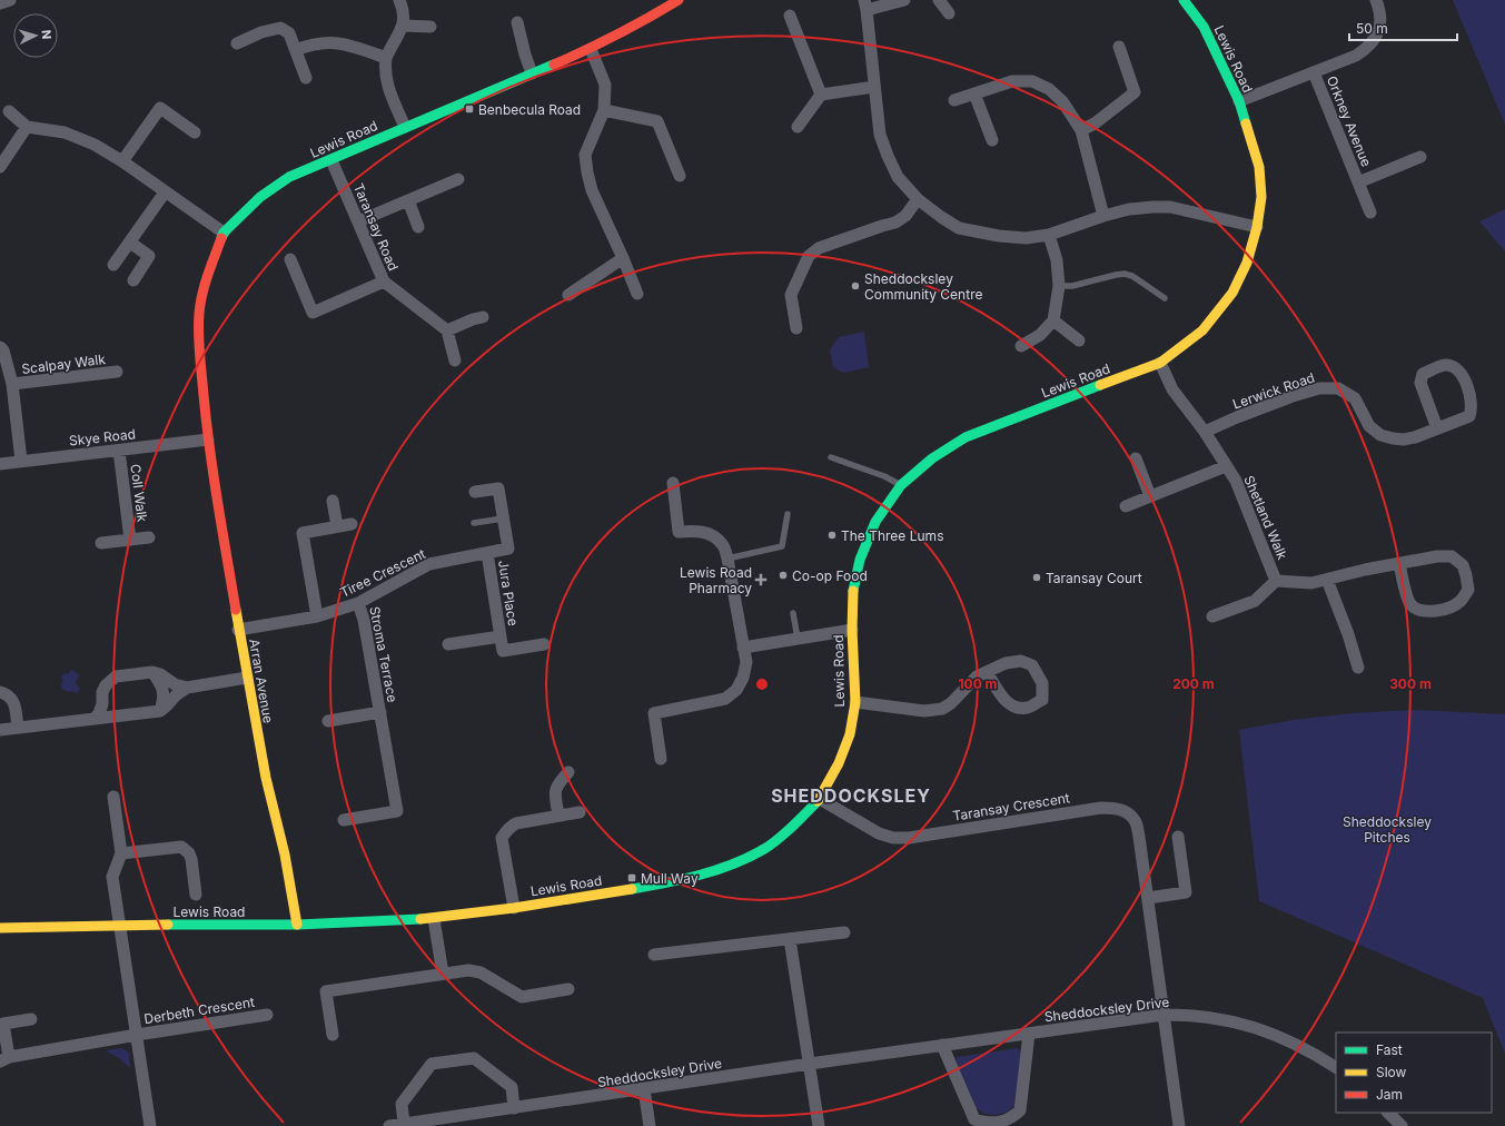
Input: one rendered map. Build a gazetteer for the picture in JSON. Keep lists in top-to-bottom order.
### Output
{
  "streets": {
    "street": [
      "Lewis Road",
      "Orkney Avenue",
      "Taransay Road",
      "Scalpay Walk",
      "Lerwick Road",
      "Skye Road",
      "Coll Walk",
      "Shetland Walk",
      "Tiree Crescent",
      "Jura Place",
      "Stroma Terrace",
      "Arran Avenue",
      "Taransay Crescent",
      "Sheddocksley Drive",
      "Derbeth Crescent"
    ]
  },
  "crossings": [
    ["Lewis Road", "Orkney Avenue"],
    ["Lewis Road", "Taransay Road"],
    ["Lewis Road", "Skye Road"],
    ["Lewis Road", "Shetland Walk"],
    ["Lewis Road", "Arran Avenue"],
    ["Lewis Road", "Taransay Crescent"],
    ["Lewis Road", "Derbeth Crescent"],
    ["Lerwick Road", "Shetland Walk"],
    ["Skye Road", "Coll Walk"],
    ["Skye Road", "Arran Avenue"],
    ["Tiree Crescent", "Jura Place"],
    ["Tiree Crescent", "Stroma Terrace"],
    ["Tiree Crescent", "Arran Avenue"],
    ["Taransay Crescent", "Sheddocksley Drive"]
  ],
  "districts": ["SHEDDOCKSLEY"],
  "parks": ["Sheddocksley Pitches"],
  "places": {
    "transit": ["Benbecula Road", "Mull Way"],
    "other": [
      "Sheddocksley Community Centre",
      "The Three Lums",
      "Co-op Food",
      "Taransay Court"
    ],
    "health": ["Lewis Road Pharmacy"]
  },
  "legend": ["Fast", "Slow", "Jam"],
  "scale_bar": "50 m",
  "north": "right",
  "rings": ["100 m", "200 m", "300 m"]
}
